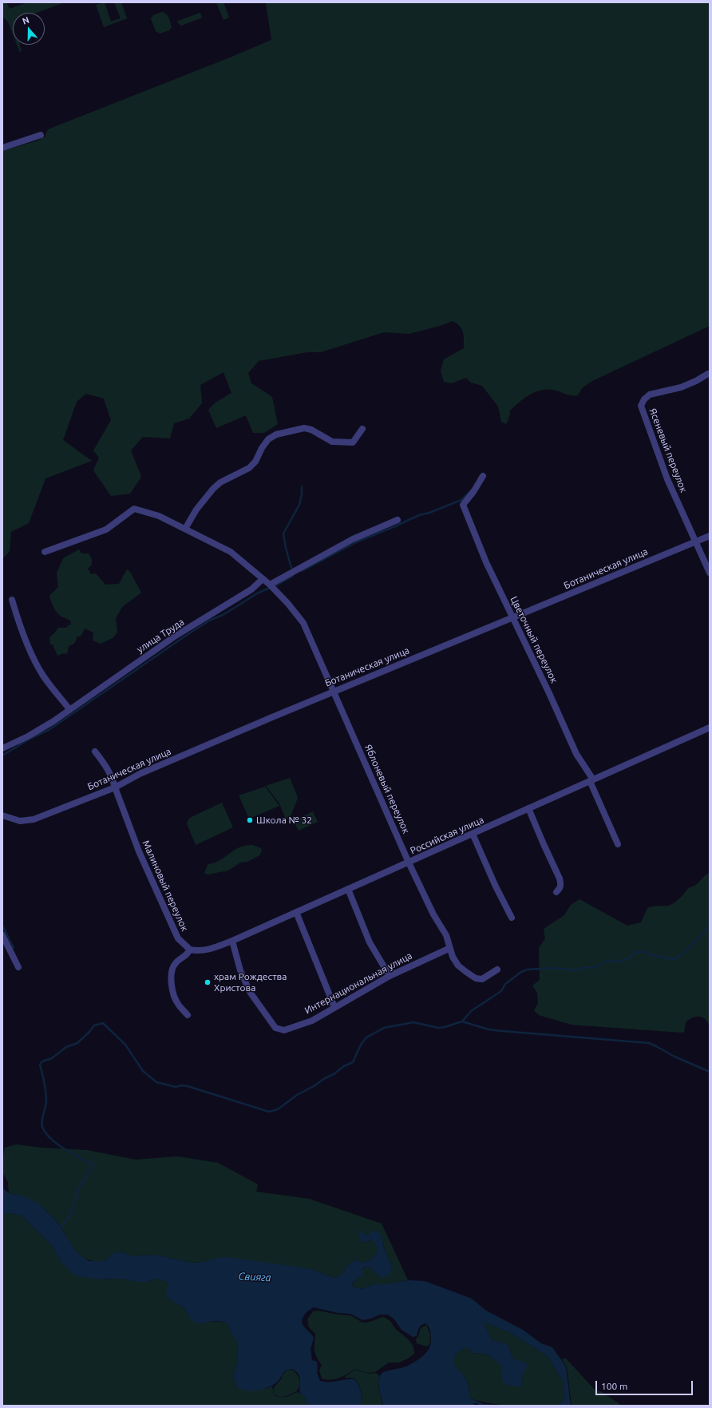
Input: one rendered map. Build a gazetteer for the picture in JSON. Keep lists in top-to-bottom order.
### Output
{
  "streets": {
    "street": [
      "Ясеневый переулок",
      "Ботаническая улица",
      "улица Труда",
      "Цветочный переулок",
      "Яблоневый переулок",
      "Российская улица",
      "Малиновый переулок",
      "Интернациональная улица"
    ]
  },
  "crossings": [
    ["Ясеневый переулок", "Ботаническая улица"],
    ["Ботаническая улица", "Цветочный переулок"],
    ["Ботаническая улица", "Яблоневый переулок"],
    ["Ботаническая улица", "Малиновый переулок"],
    ["улица Труда", "Яблоневый переулок"],
    ["Цветочный переулок", "Российская улица"],
    ["Яблоневый переулок", "Российская улица"],
    ["Яблоневый переулок", "Интернациональная улица"],
    ["Российская улица", "Малиновый переулок"],
    ["Российская улица", "Интернациональная улица"]
  ],
  "water": ["Свияга"],
  "places": ["Школа № 32", "храм Рождества Христова"],
  "scale_bar": "100 m",
  "north": "top"
}
